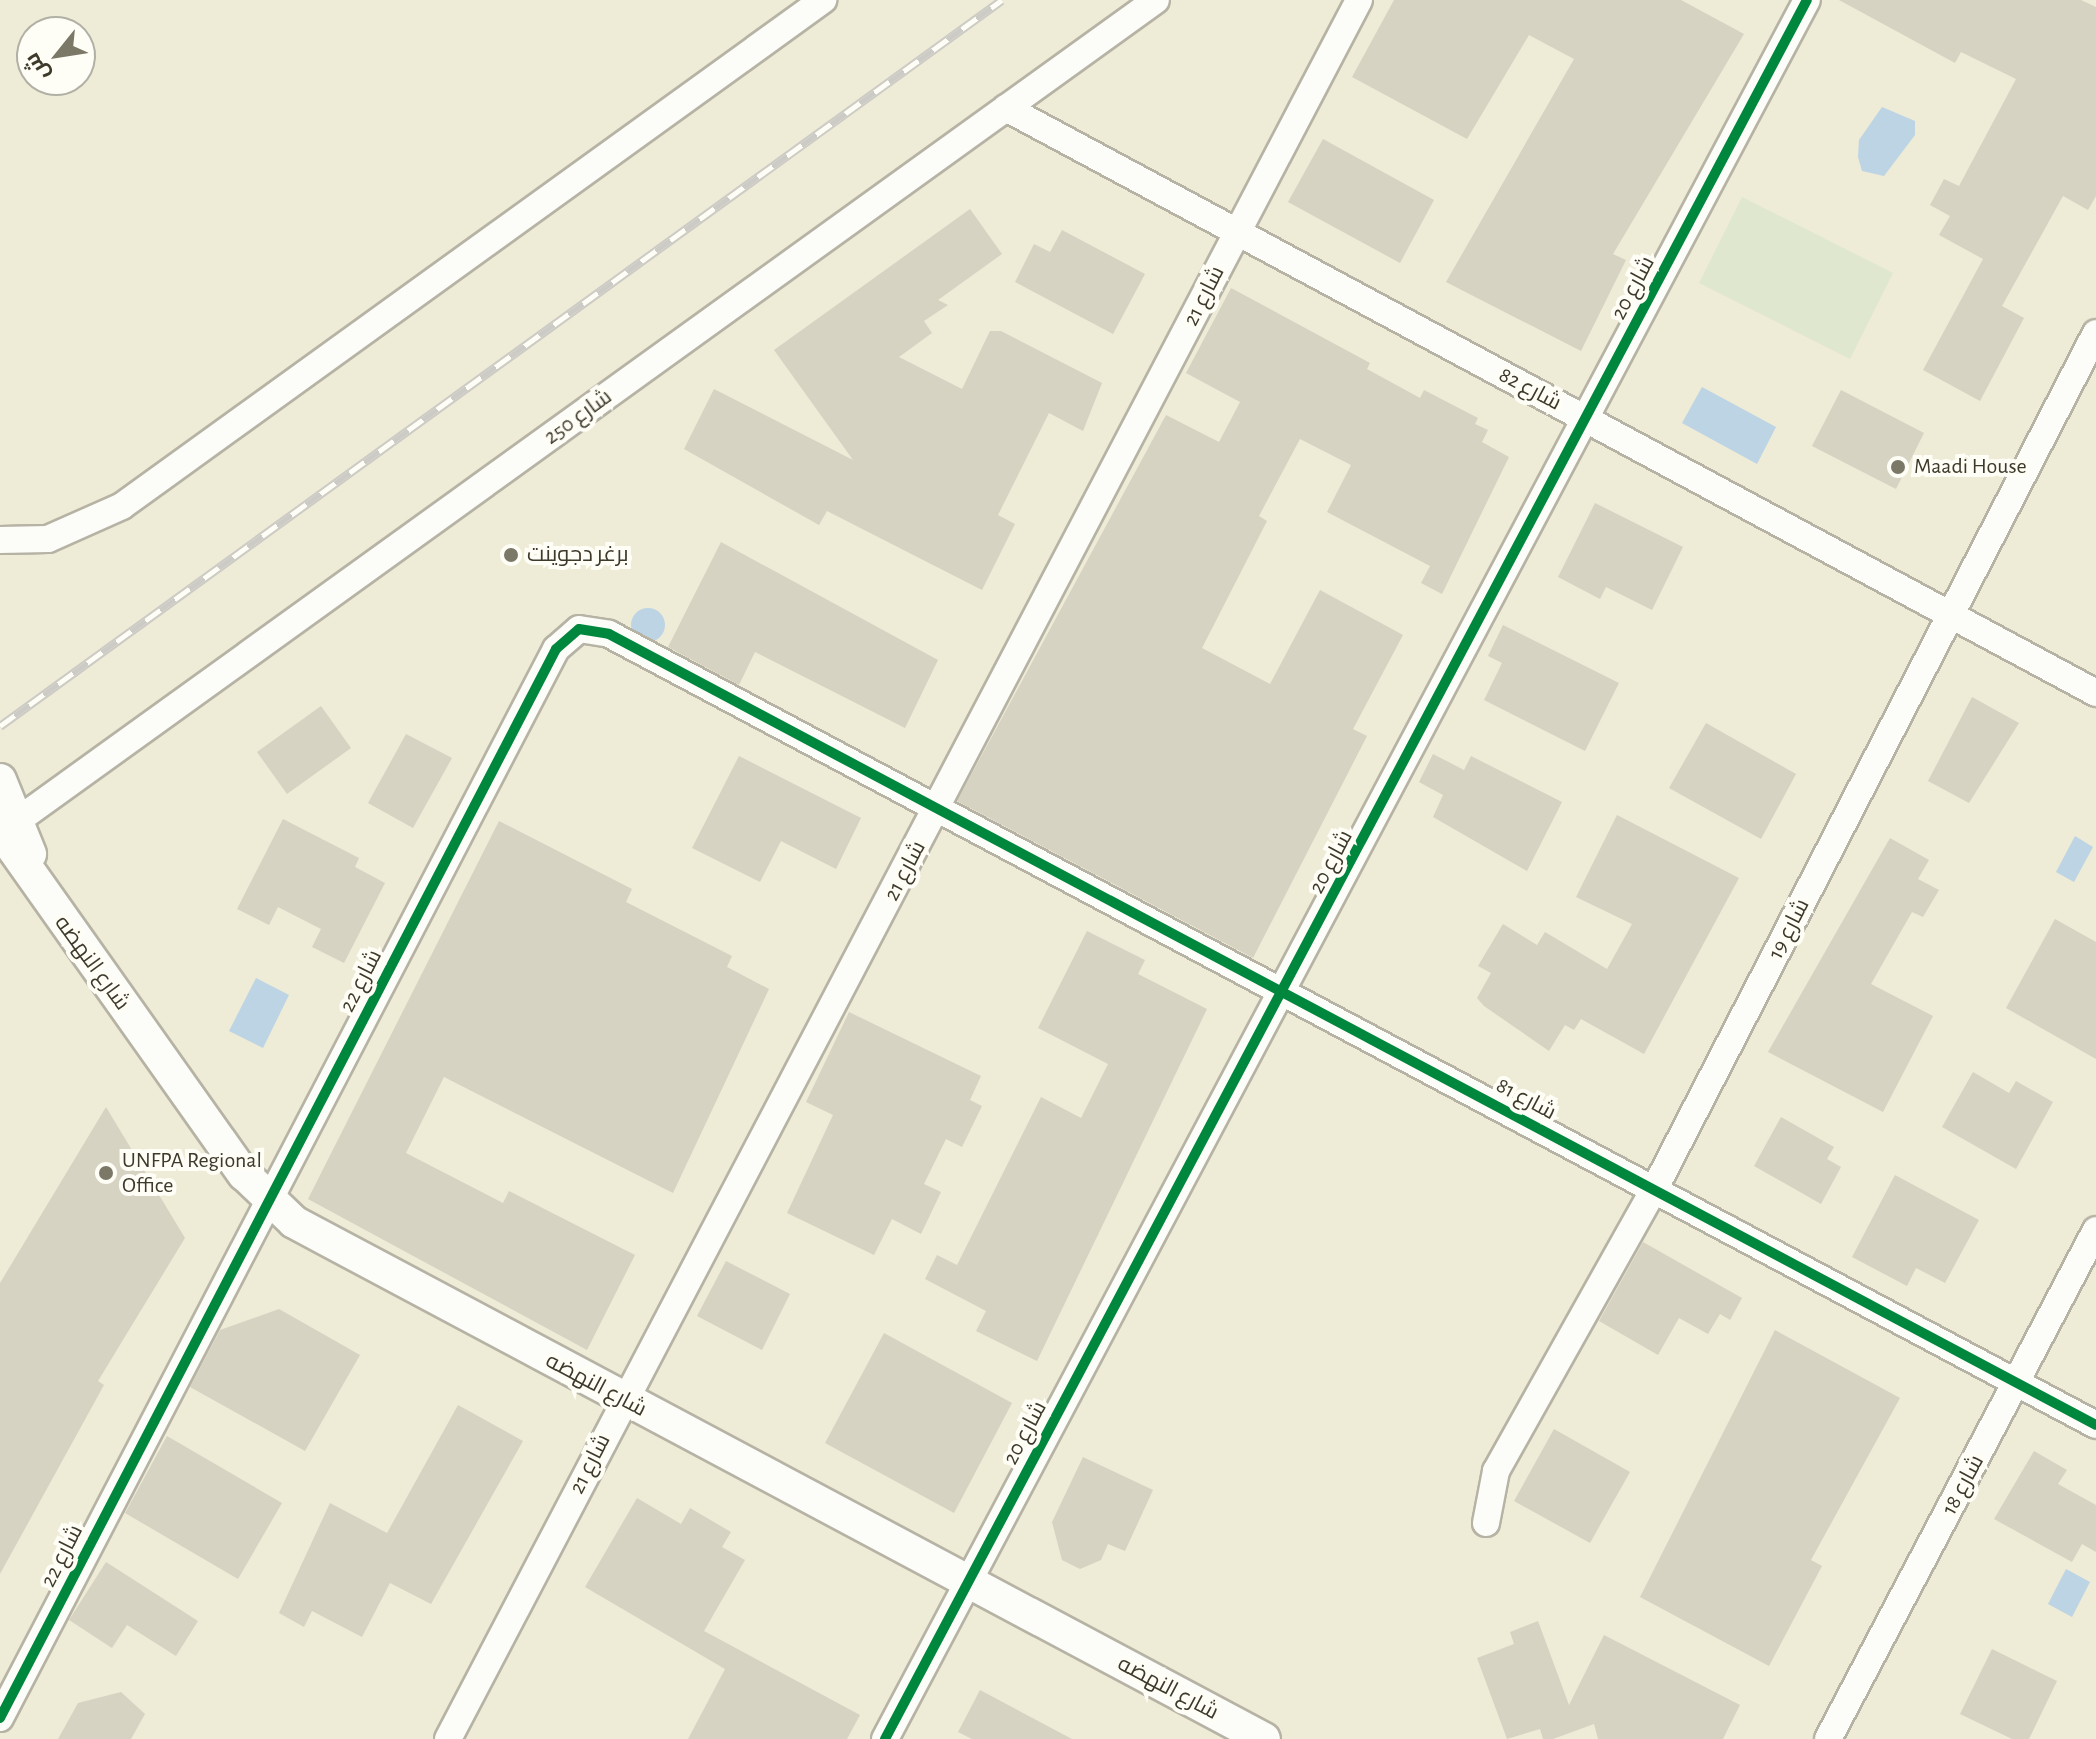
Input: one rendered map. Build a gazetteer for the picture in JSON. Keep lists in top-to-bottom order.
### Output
{
  "streets": {
    "street": [
      "شارع 20",
      "شارع 21",
      "شارع 82",
      "شارع 250",
      "شارع 19",
      "شارع النهضه",
      "شارع 22",
      "شارع 81",
      "شارع 18"
    ]
  },
  "crossings": [
    ["شارع 20", "شارع 82"],
    ["شارع 20", "شارع النهضه"],
    ["شارع 20", "شارع 81"],
    ["شارع 21", "شارع 82"],
    ["شارع 21", "شارع النهضه"],
    ["شارع 21", "شارع 22"],
    ["شارع 21", "شارع 81"],
    ["شارع 82", "شارع 250"],
    ["شارع 82", "شارع 19"],
    ["شارع 250", "شارع النهضه"],
    ["شارع 19", "شارع 81"],
    ["شارع النهضه", "شارع 22"],
    ["شارع 22", "شارع 81"],
    ["شارع 81", "شارع 18"]
  ],
  "places": ["Maadi House", "برغر دجوينت", "UNFPA Regional Office"],
  "north": "bottom left"
}
